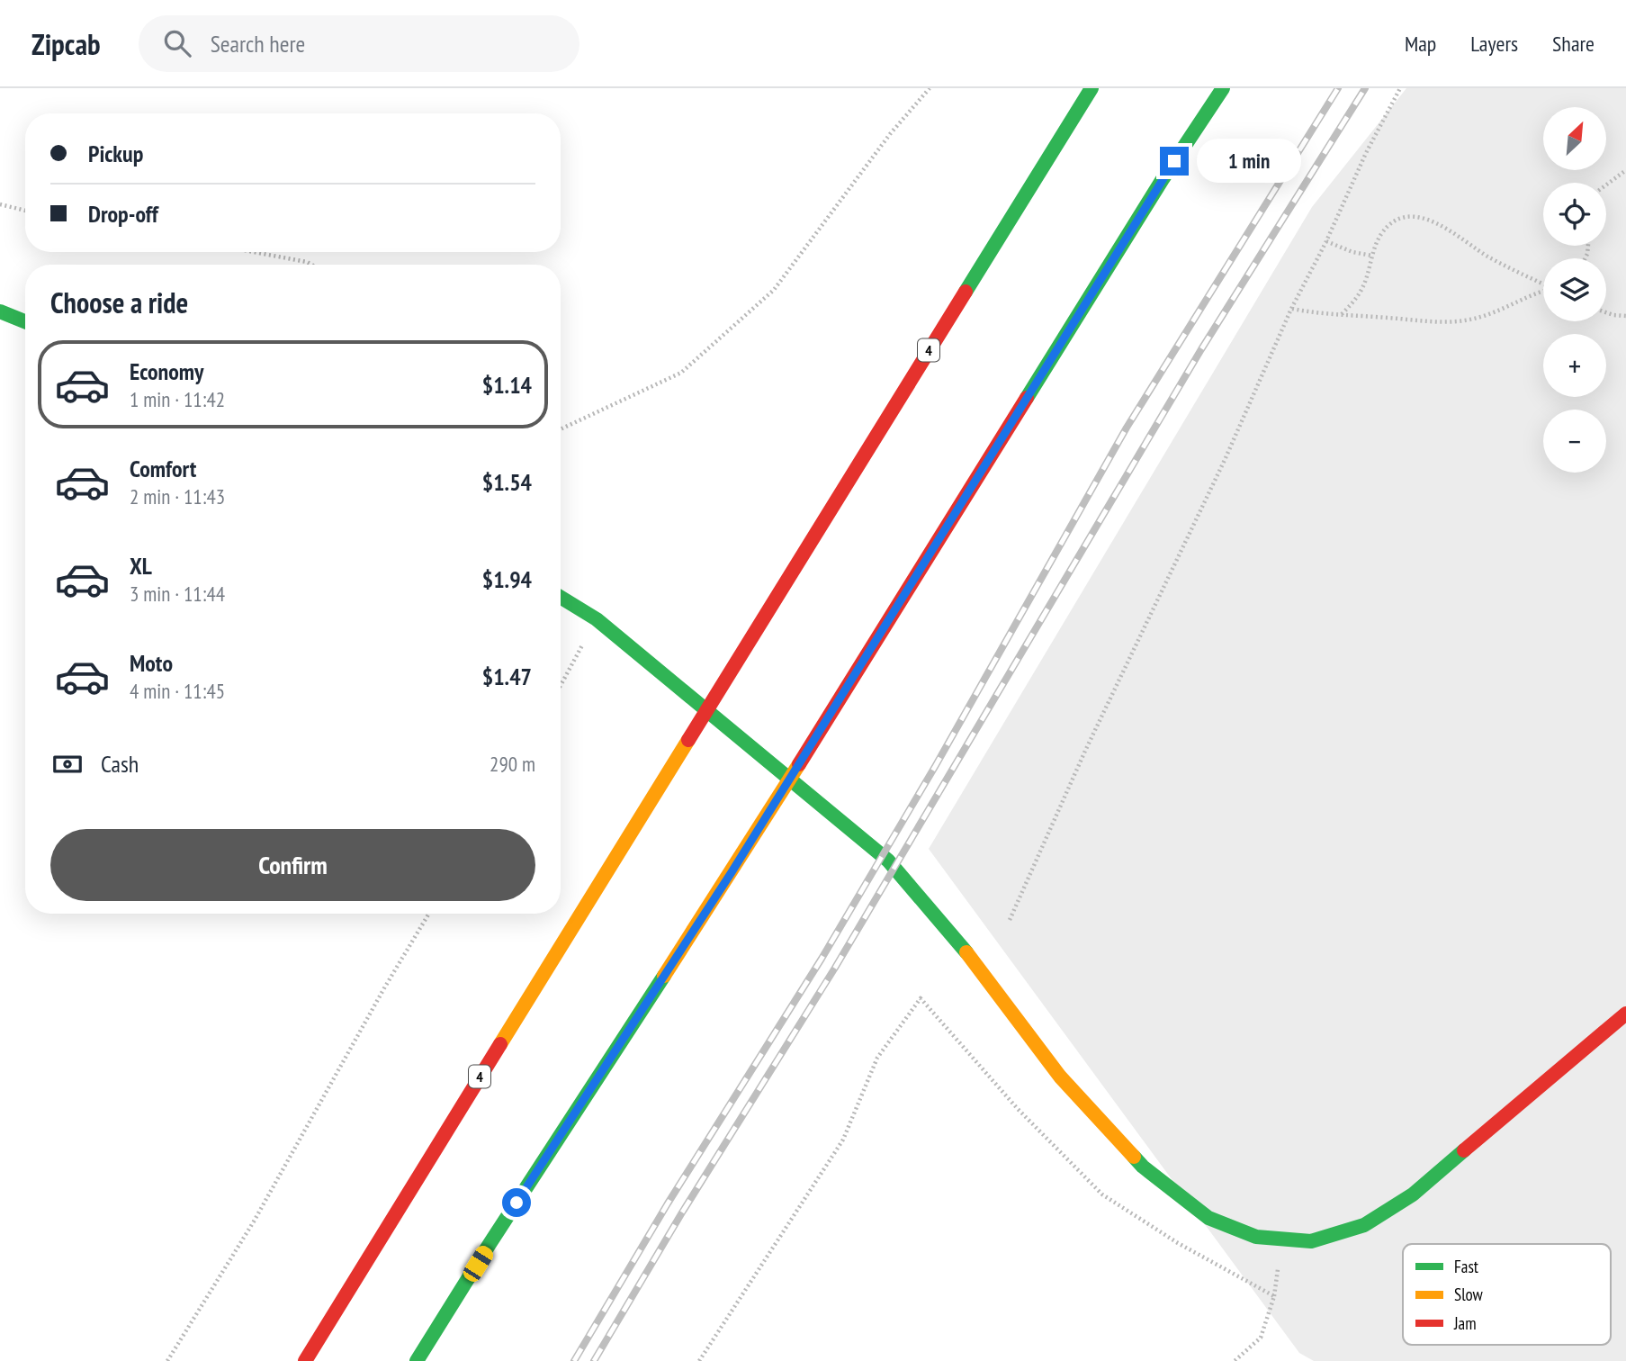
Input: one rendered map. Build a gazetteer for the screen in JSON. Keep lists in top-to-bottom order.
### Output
{
  "streets": {
    "main road": ["4"]
  },
  "legend": ["Fast", "Slow", "Jam"],
  "north": "top right",
  "page": {
    "header": "Zipcab",
    "search": "Search here",
    "nav": ["Map", "Layers", "Share"],
    "map_buttons": ["+", "−"],
    "banner": ["Pickup", "Drop-off"],
    "bubble": "1 min",
    "heading": "Choose a ride",
    "list": [
      {
        "name": "Economy",
        "note": "1 min · 11:42",
        "value": "$1.14"
      },
      {
        "name": "Comfort",
        "note": "2 min · 11:43",
        "value": "$1.54"
      },
      {
        "name": "XL",
        "note": "3 min · 11:44",
        "value": "$1.94"
      },
      {
        "name": "Moto",
        "note": "4 min · 11:45",
        "value": "$1.47"
      }
    ],
    "pay": ["Cash", "290 m"],
    "buttons": "Confirm"
  }
}
